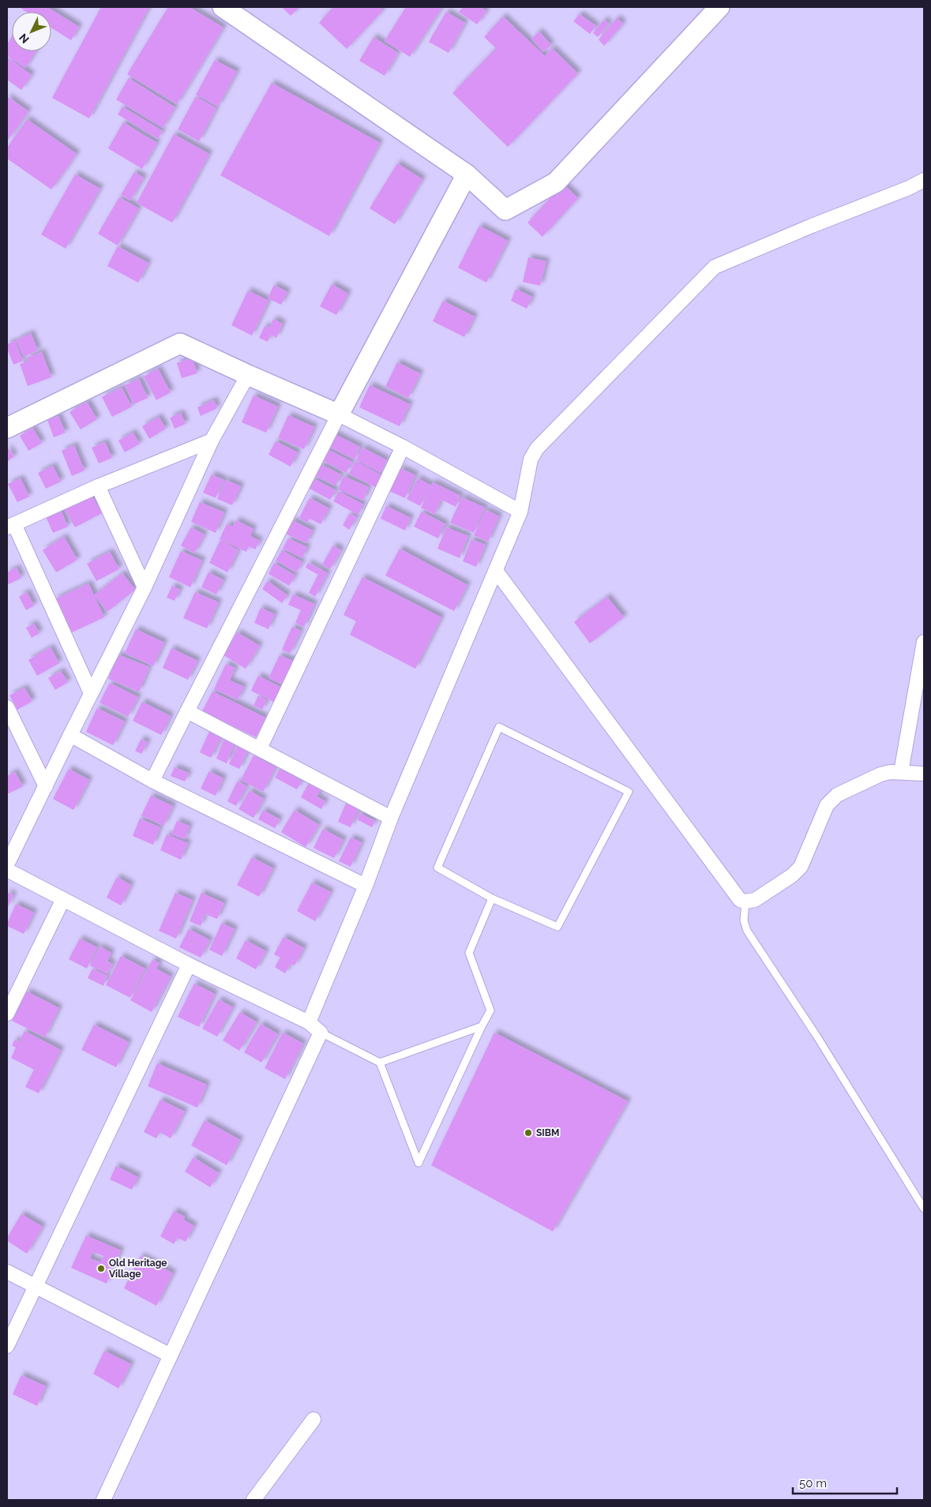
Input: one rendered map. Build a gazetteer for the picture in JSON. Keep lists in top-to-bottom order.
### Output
{
  "places": ["SIBM", "Old Heritage Village"],
  "scale_bar": "50 m",
  "north": "bottom left"
}
